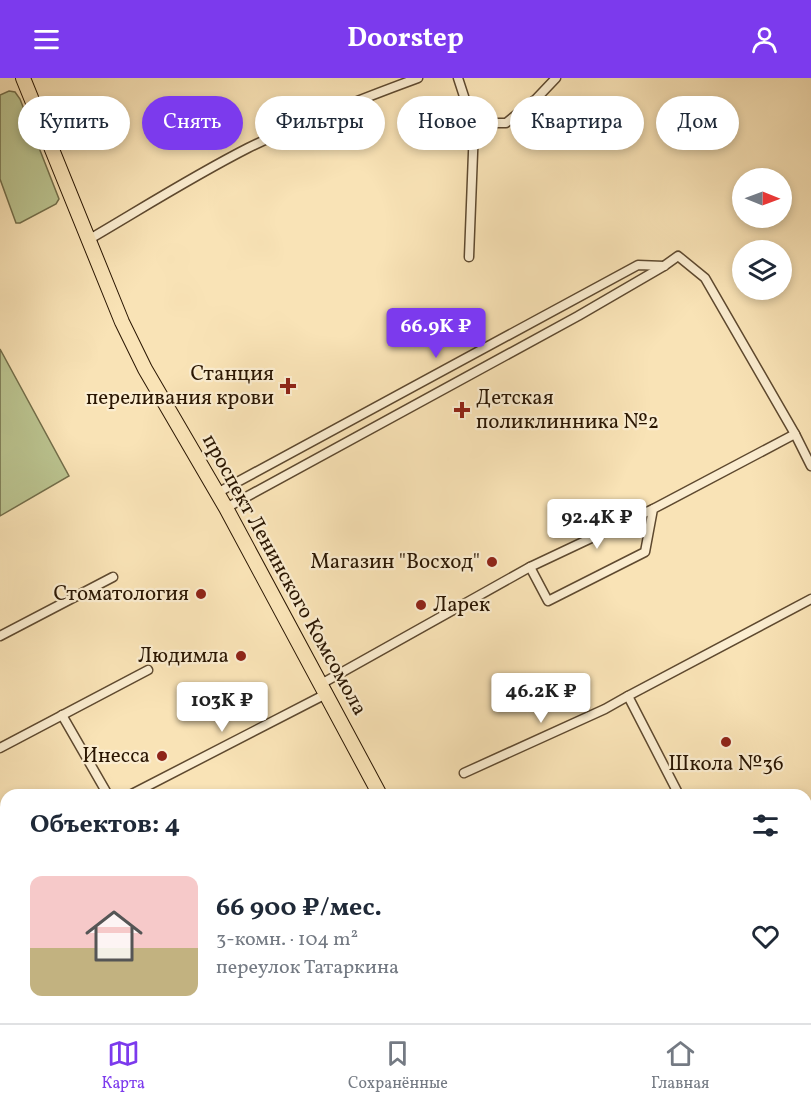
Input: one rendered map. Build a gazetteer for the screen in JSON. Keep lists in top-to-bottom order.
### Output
{
  "streets": {
    "main road": ["проспект Ленинского Комсомола"]
  },
  "places": {
    "health": ["Станция переливания крови", "Детская поликлинника №2"],
    "other": [
      "Магазин \"Восход\"",
      "Стоматология",
      "Ларек",
      "Людимла",
      "Школа №36",
      "Инесса"
    ]
  },
  "north": "right",
  "page": {
    "header": "Doorstep",
    "chip": [
      "Купить",
      "Снять",
      "Фильтры",
      "Новое",
      "Квартира",
      "Дом"
    ],
    "price": [
      "66.9K ₽",
      "92.4K ₽",
      "46.2K ₽",
      "103K ₽"
    ],
    "heading": "Объектов: 4",
    "list": [
      {
        "name": "66 900 ₽/мес.",
        "note": "3-комн. · 104 m² · переулок Татаркина"
      }
    ],
    "tabs": ["Карта", "Сохранённые", "Главная"]
  }
}
